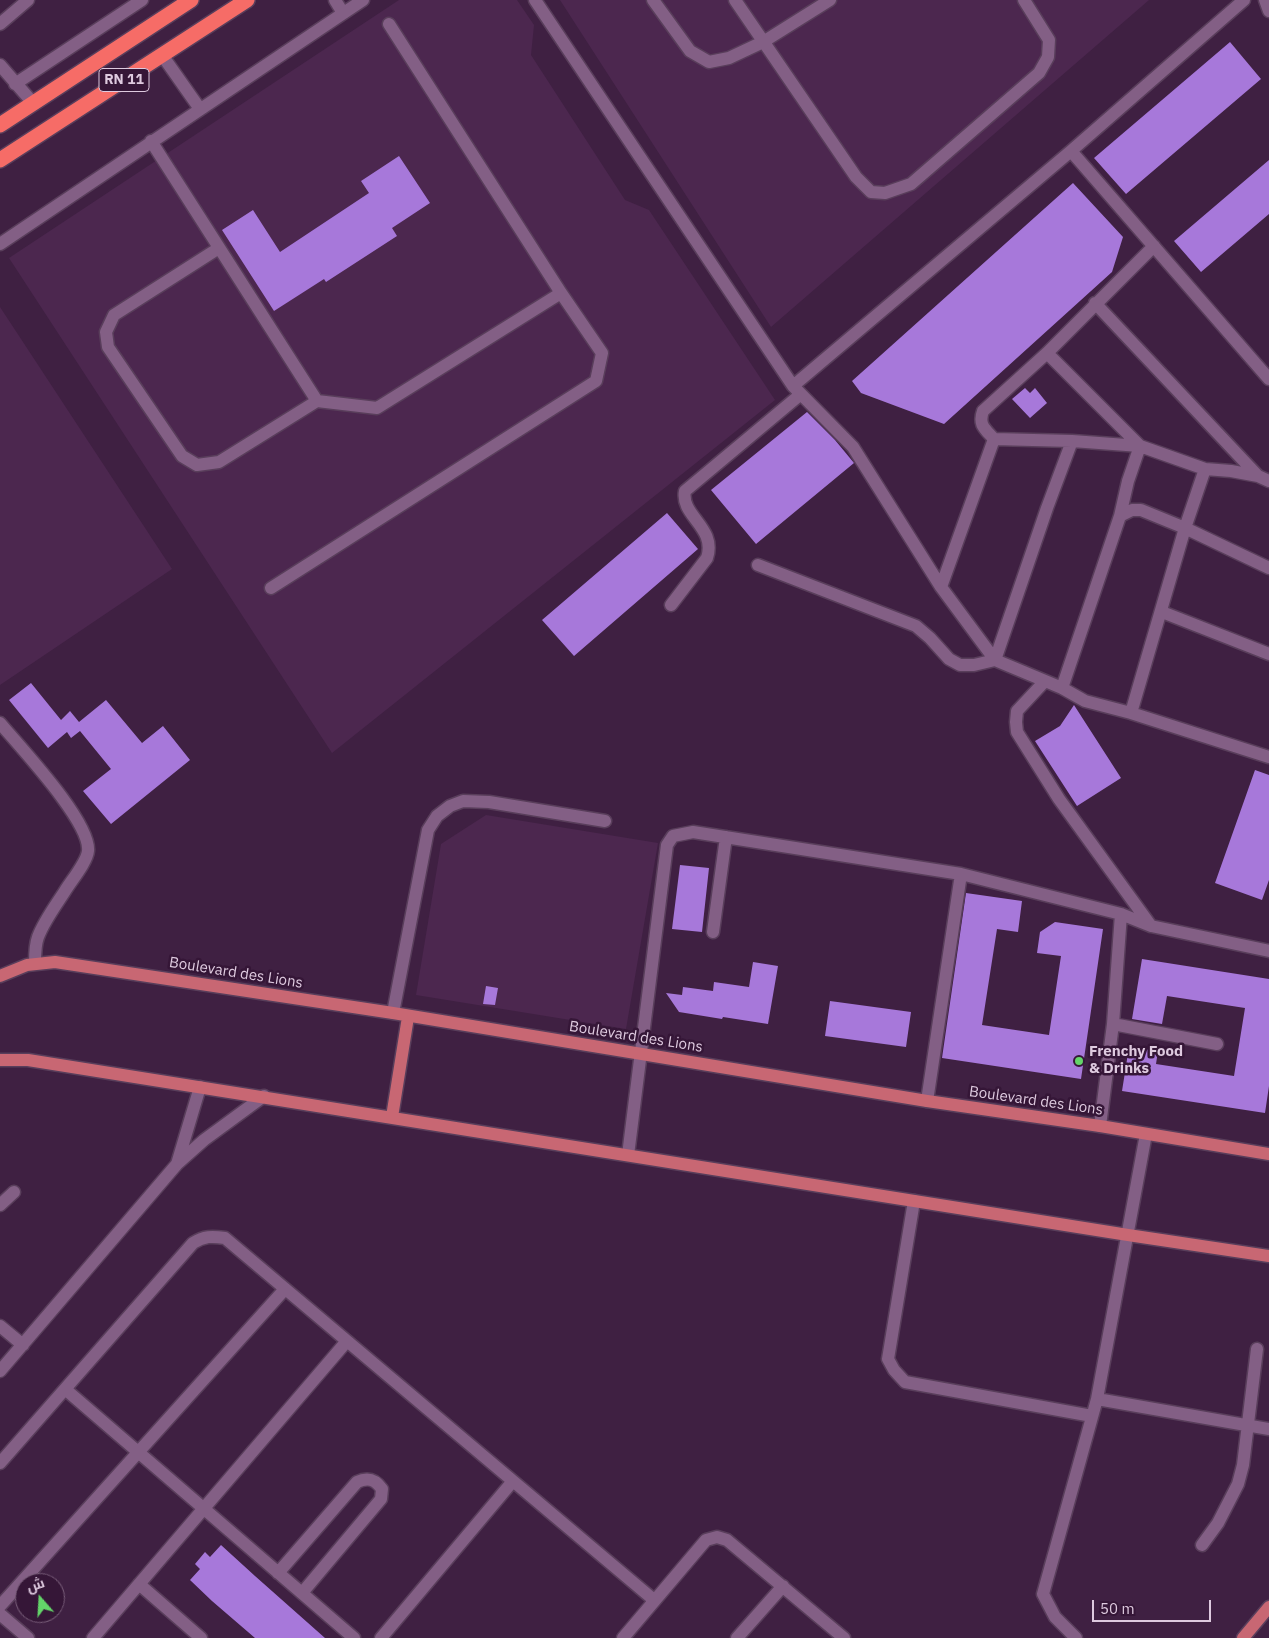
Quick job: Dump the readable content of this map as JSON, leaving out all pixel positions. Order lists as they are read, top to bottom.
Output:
{
  "streets": {
    "highway": ["RN 11"],
    "main road": ["Boulevard des Lions"]
  },
  "places": ["Frenchy Food & Drinks"],
  "scale_bar": "50 m",
  "north": "top"
}
